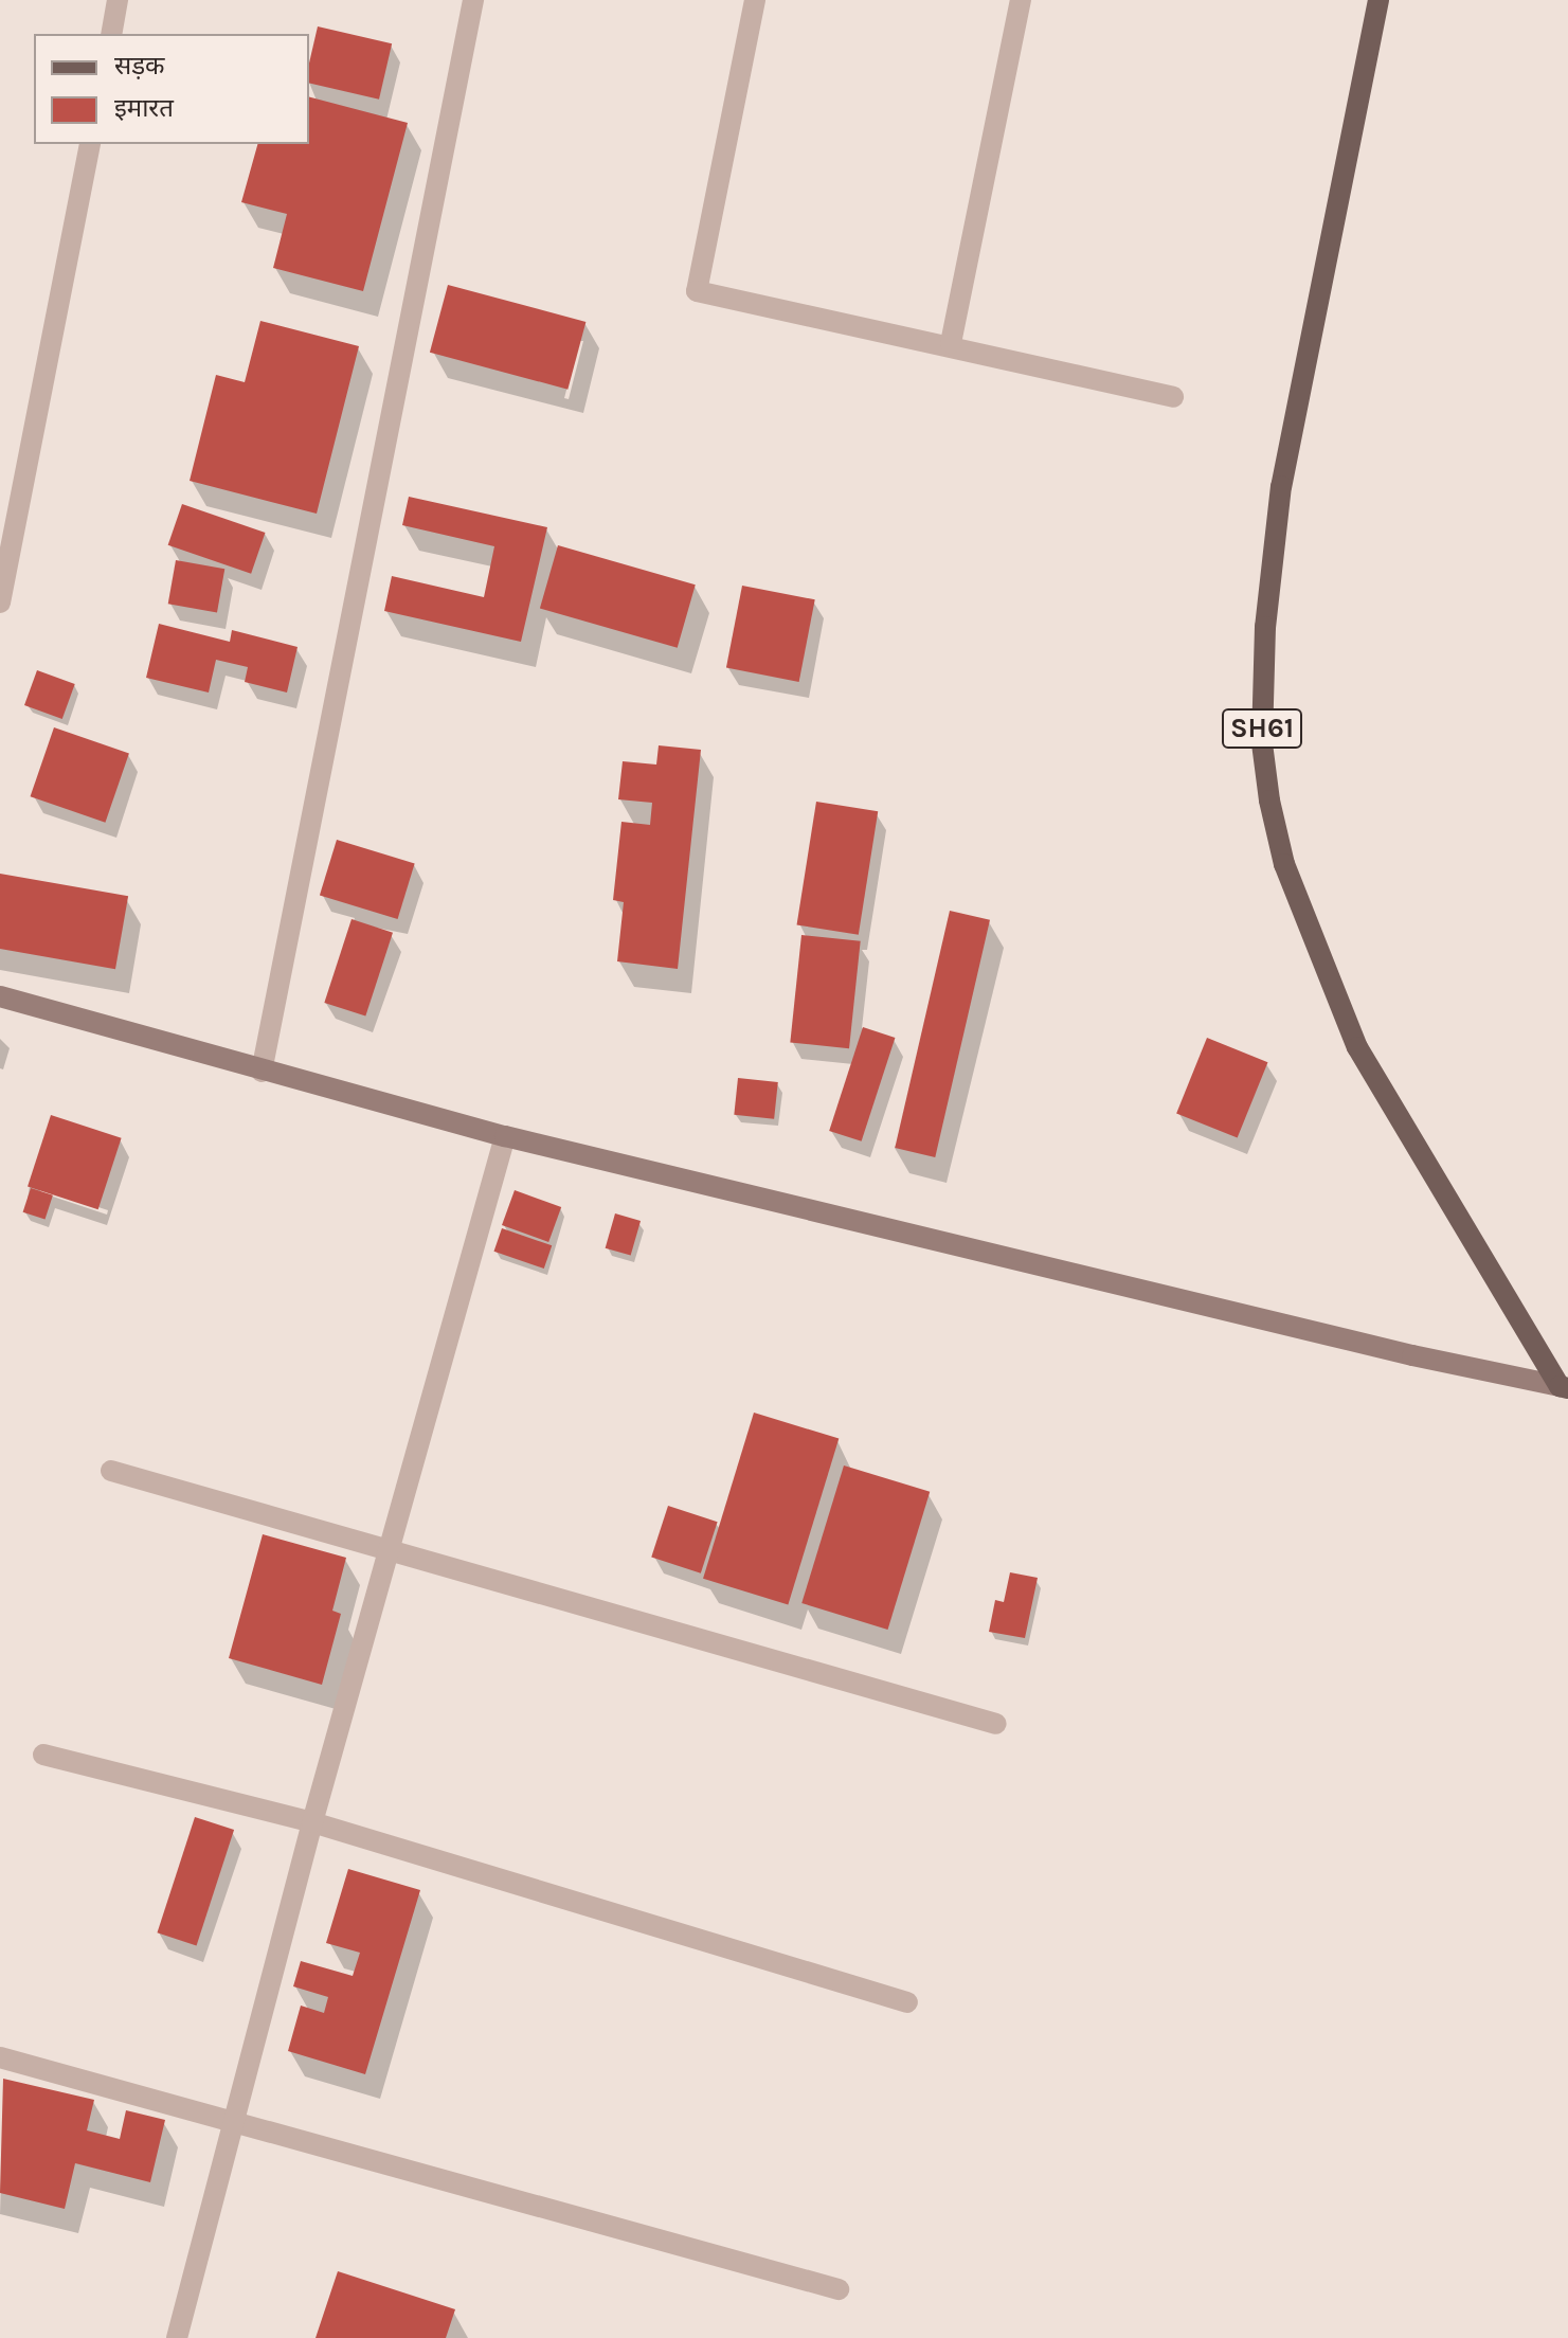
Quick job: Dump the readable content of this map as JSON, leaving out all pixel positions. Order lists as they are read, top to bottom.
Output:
{
  "streets": {
    "main road": ["SH61"]
  },
  "legend": ["सड़क", "इमारत"]
}
